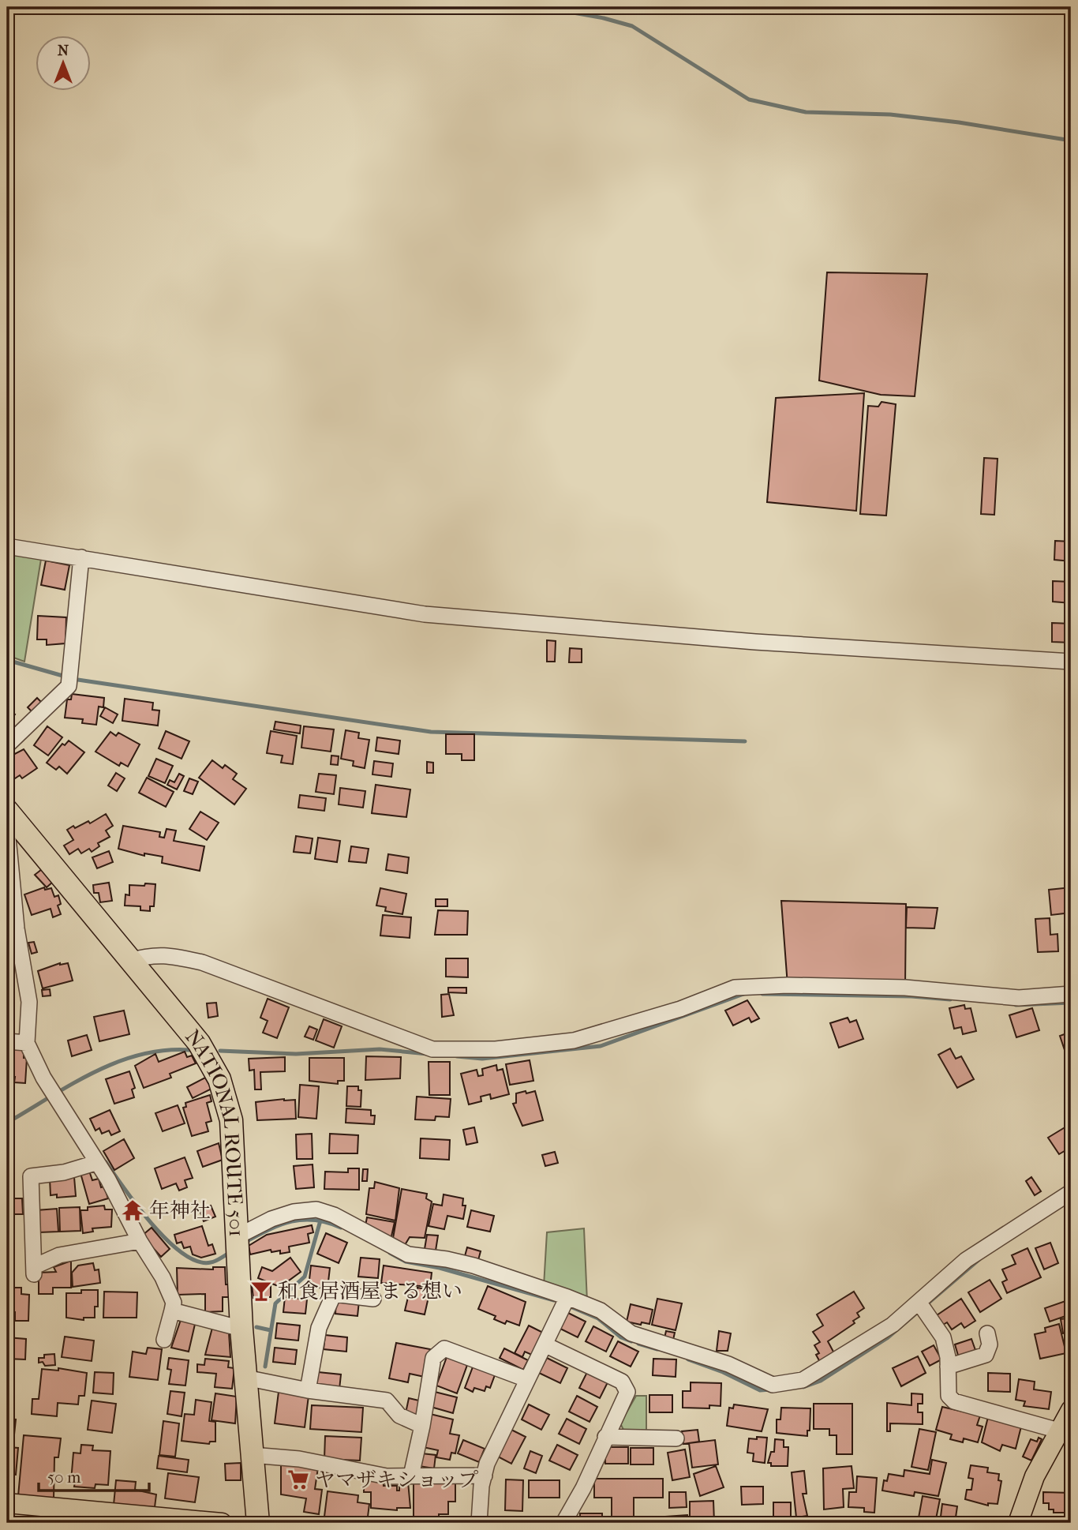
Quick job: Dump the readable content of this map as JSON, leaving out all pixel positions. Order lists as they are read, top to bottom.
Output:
{
  "streets": {
    "highway": ["NATIONAL ROUTE 501"]
  },
  "places": {
    "temple": ["年神社"],
    "bar": ["和食居酒屋まる想い"],
    "supermarket": ["ヤマザキショップ"]
  },
  "scale_bar": "50 m",
  "north": "top"
}
